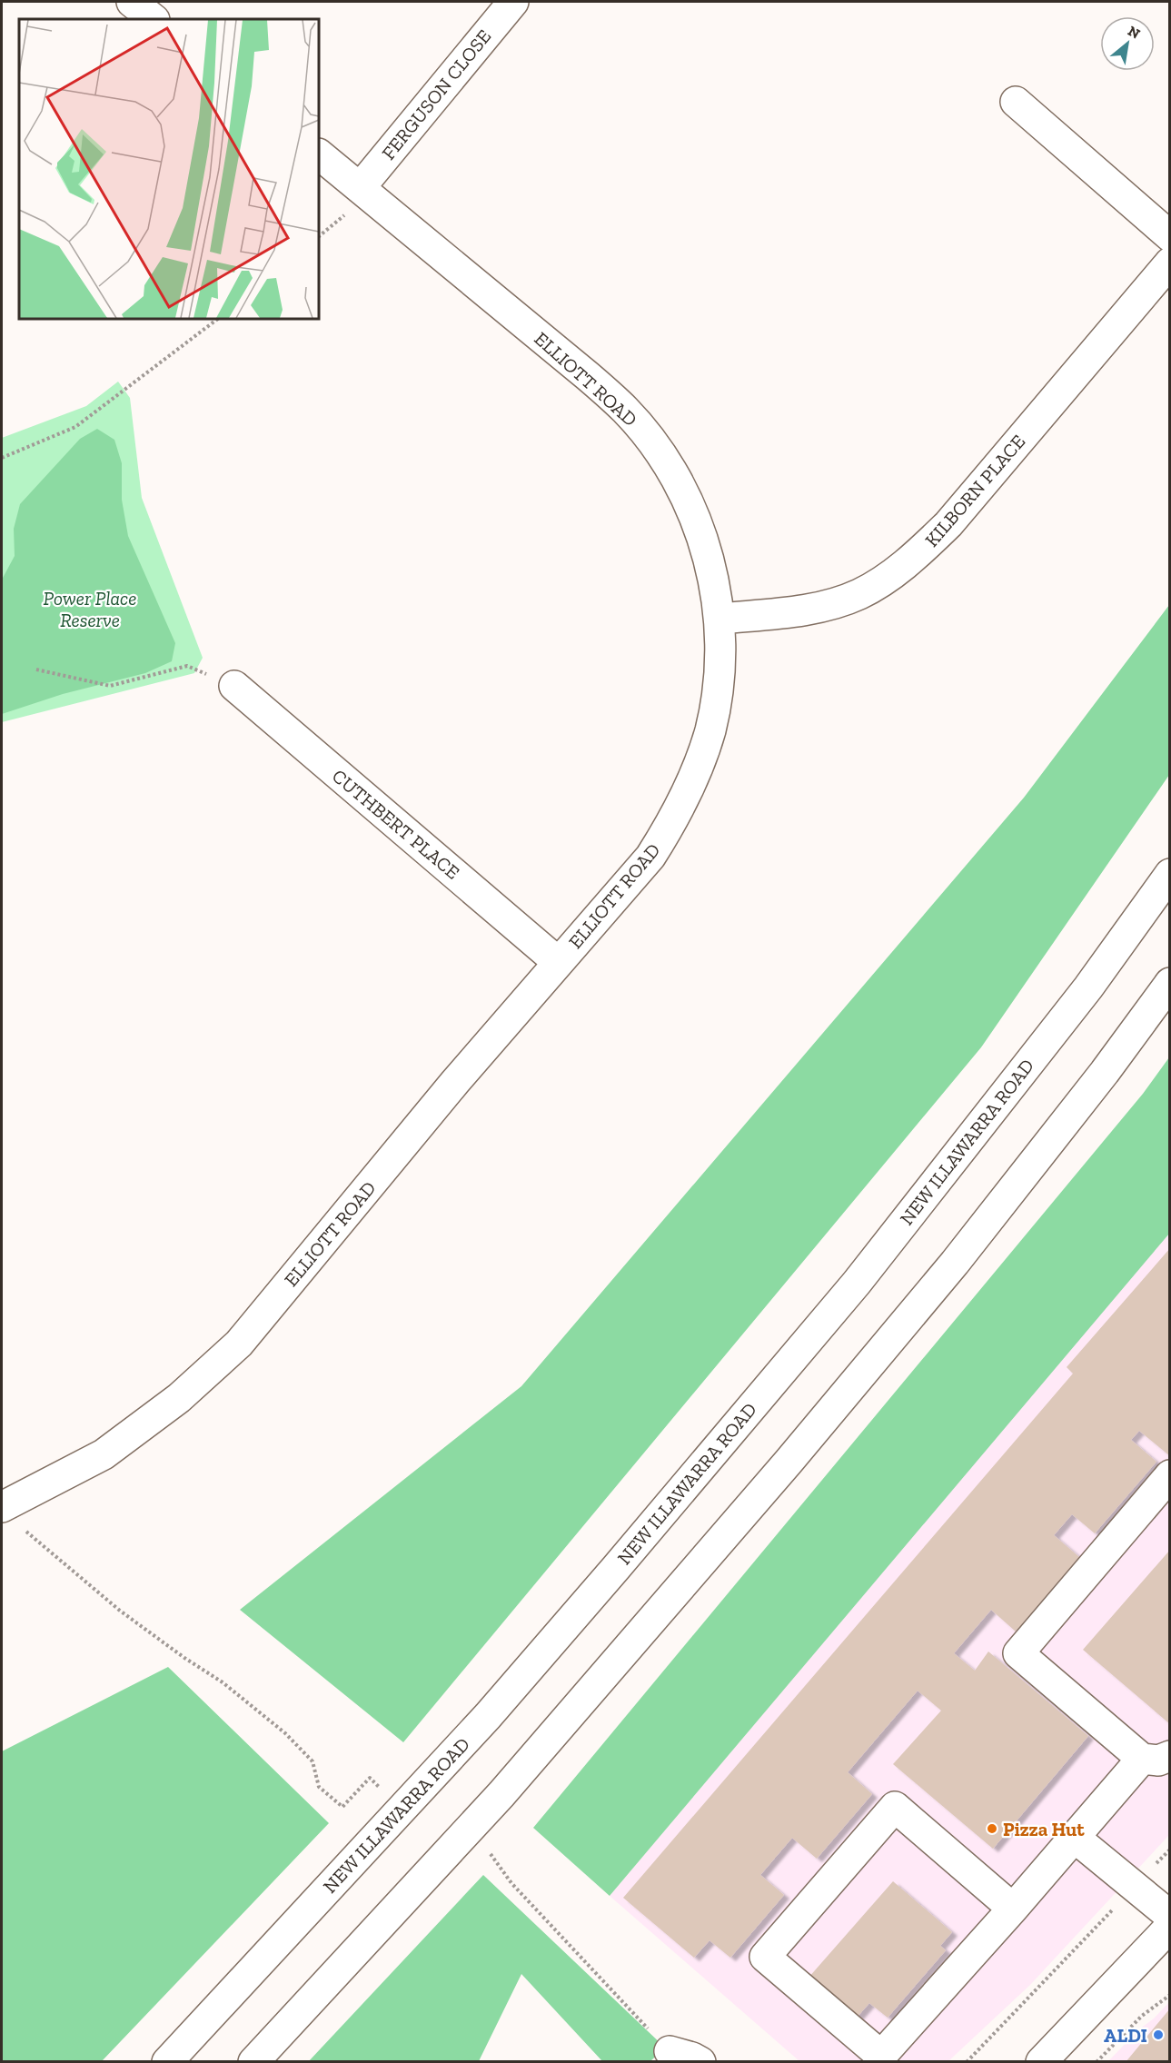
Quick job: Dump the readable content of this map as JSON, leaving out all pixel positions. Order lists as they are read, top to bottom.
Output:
{
  "streets": {
    "main road": [
      "FERGUSON CLOSE",
      "ELLIOTT ROAD",
      "KILBORN PLACE",
      "CUTHBERT PLACE",
      "NEW ILLAWARRA ROAD"
    ]
  },
  "crossings": [
    ["FERGUSON CLOSE", "ELLIOTT ROAD"],
    ["ELLIOTT ROAD", "KILBORN PLACE"],
    ["ELLIOTT ROAD", "CUTHBERT PLACE"]
  ],
  "parks": ["Power Place Reserve"],
  "places": ["Pizza Hut", "ALDI"],
  "north": "top right"
}
